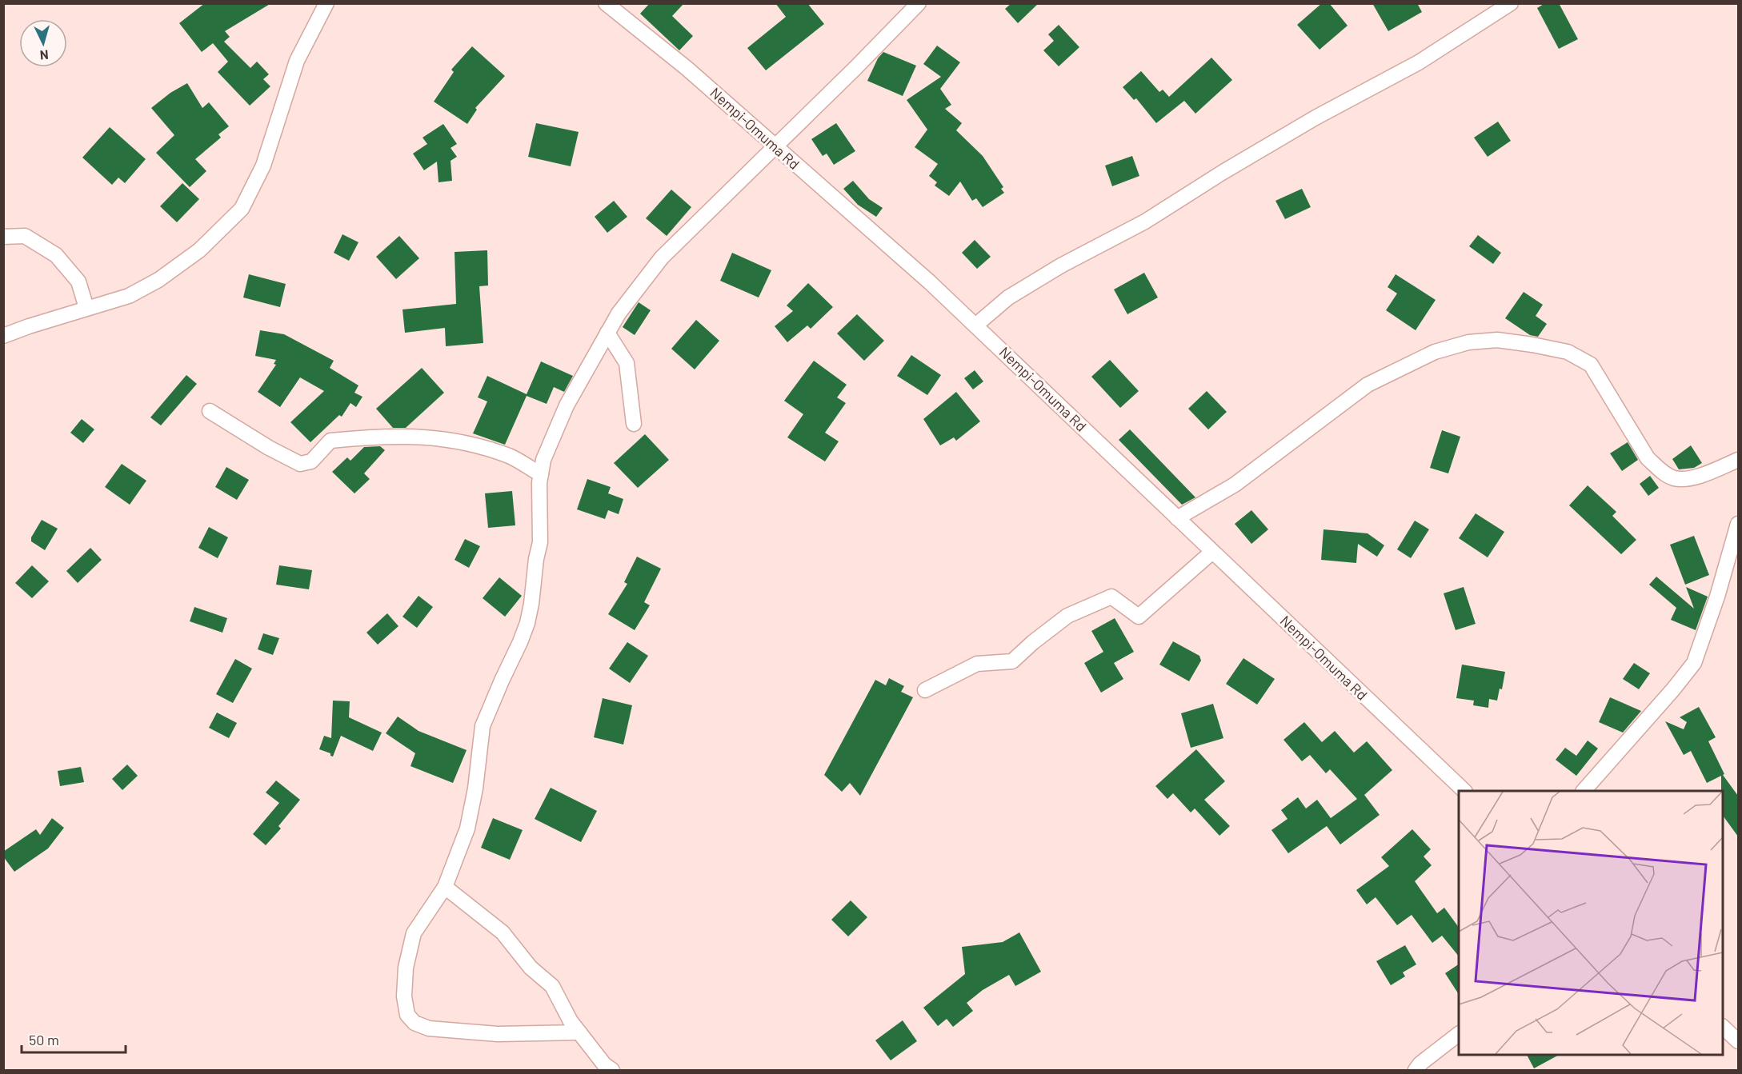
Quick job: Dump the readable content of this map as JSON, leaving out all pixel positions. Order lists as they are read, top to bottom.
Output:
{
  "streets": {
    "street": ["Nempi-Omuma Rd"]
  },
  "scale_bar": "50 m",
  "north": "bottom"
}
